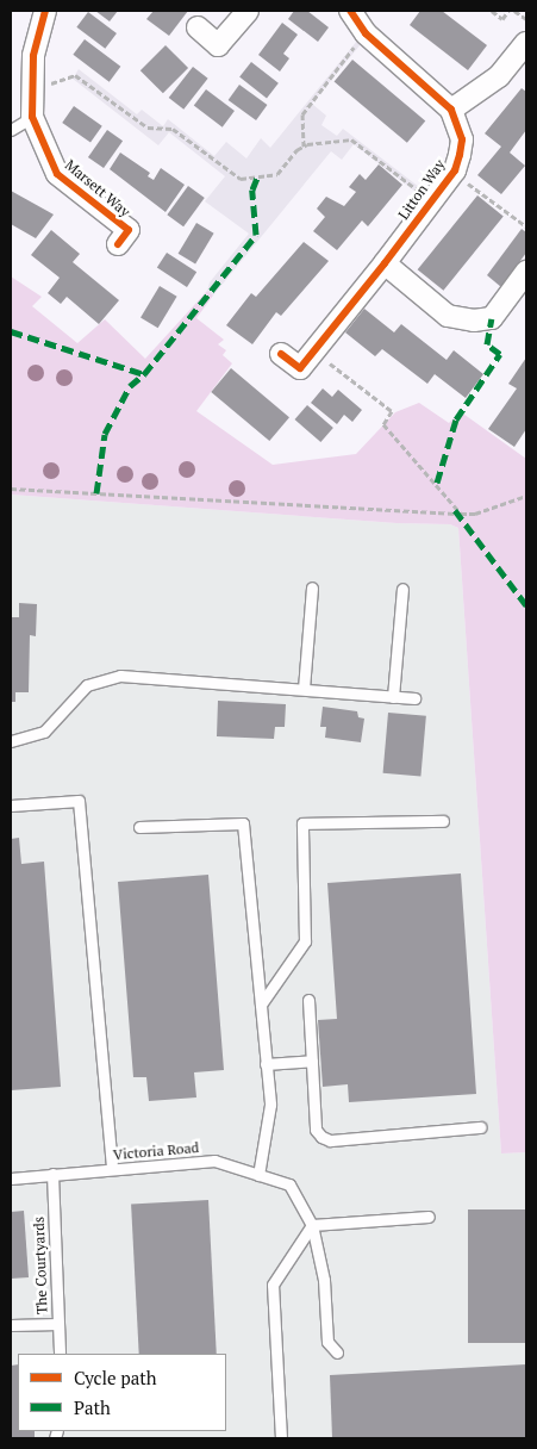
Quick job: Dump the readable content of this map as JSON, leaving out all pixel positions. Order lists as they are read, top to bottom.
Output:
{
  "streets": {
    "street": ["Marsett Way", "Litton Way"],
    "lane": ["Victoria Road", "The Courtyards"]
  },
  "crossings": [
    ["Victoria Road", "The Courtyards"]
  ],
  "legend": ["Cycle path", "Path"]
}
